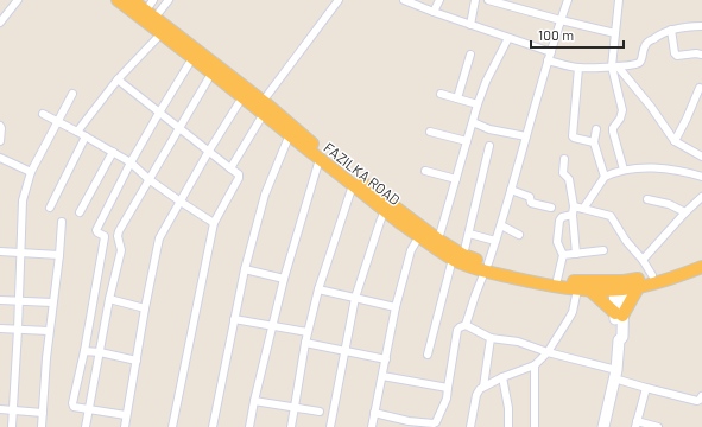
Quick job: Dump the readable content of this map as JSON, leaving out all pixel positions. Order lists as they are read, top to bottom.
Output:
{
  "streets": {
    "highway": ["FAZILKA ROAD"]
  },
  "scale_bar": "100 m"
}
